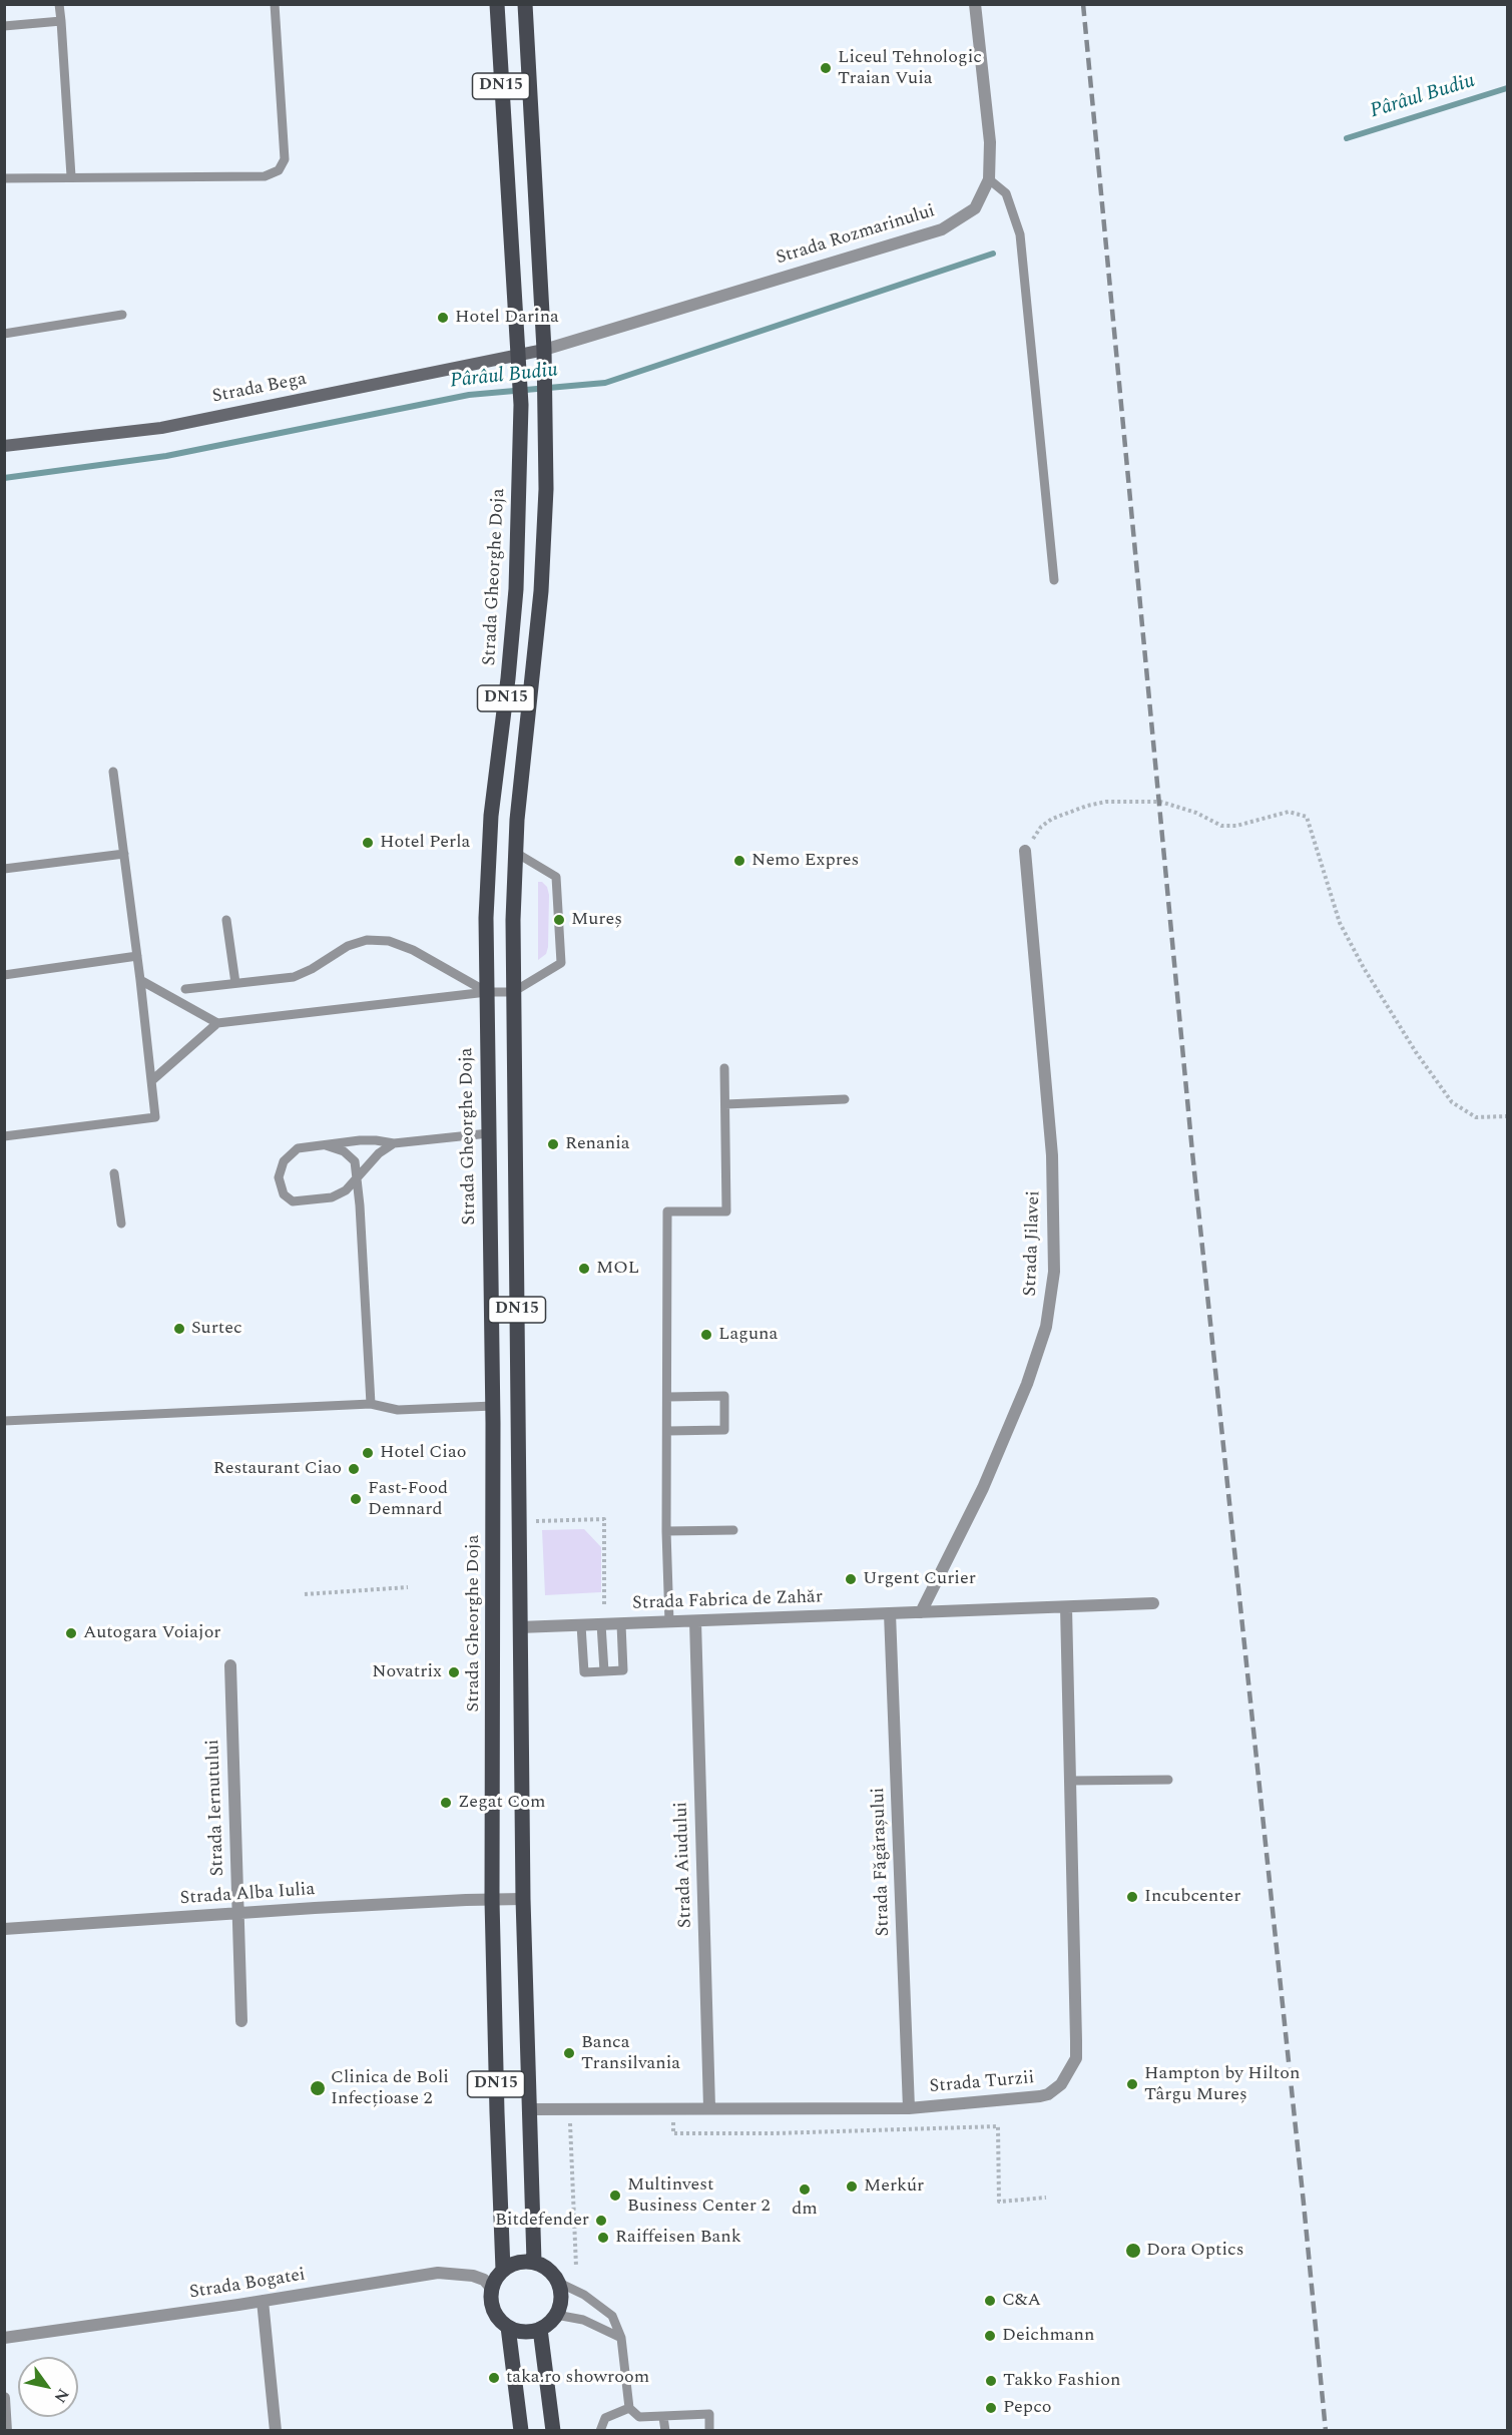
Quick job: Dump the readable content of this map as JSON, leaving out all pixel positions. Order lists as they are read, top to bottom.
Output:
{
  "streets": {
    "main road": ["DN15", "Strada Bega", "Strada Gheorghe Doja"],
    "street": [
      "Strada Rozmarinului",
      "Strada Jilavei",
      "Strada Fabrica de Zahăr",
      "Strada Iernutului",
      "Strada Făgărașului",
      "Strada Aiudului",
      "Strada Alba Iulia",
      "Strada Turzii",
      "Strada Bogatei"
    ]
  },
  "crossings": [
    ["DN15", "Strada Rozmarinului"],
    ["DN15", "Strada Bega"],
    ["DN15", "Strada Gheorghe Doja"],
    ["DN15", "Strada Fabrica de Zahăr"],
    ["DN15", "Strada Alba Iulia"],
    ["DN15", "Strada Turzii"],
    ["DN15", "Strada Bogatei"],
    ["Strada Rozmarinului", "Strada Bega"],
    ["Strada Bega", "Strada Gheorghe Doja"],
    ["Strada Gheorghe Doja", "Strada Alba Iulia"],
    ["Strada Gheorghe Doja", "Strada Bogatei"],
    ["Strada Jilavei", "Strada Fabrica de Zahăr"],
    ["Strada Fabrica de Zahăr", "Strada Făgărașului"],
    ["Strada Fabrica de Zahăr", "Strada Aiudului"],
    ["Strada Fabrica de Zahăr", "Strada Turzii"],
    ["Strada Iernutului", "Strada Alba Iulia"],
    ["Strada Făgărașului", "Strada Turzii"],
    ["Strada Aiudului", "Strada Turzii"]
  ],
  "water": ["Pârâul Budiu"],
  "places": [
    "Liceul Tehnologic Traian Vuia",
    "Hotel Darina",
    "Hotel Perla",
    "Nemo Expres",
    "Mureș",
    "Renania",
    "MOL",
    "Surtec",
    "Laguna",
    "Hotel Ciao",
    "Restaurant Ciao",
    "Fast-Food Demnard",
    "Urgent Curier",
    "Autogara Voiajor",
    "Novatrix",
    "Zegat Com",
    "Incubcenter",
    "Banca Transilvania",
    "Hampton by Hilton Târgu Mureș",
    "Clinica de Boli Infecțioase 2",
    "Merkúr",
    "dm",
    "Multinvest Business Center 2",
    "Bitdefender",
    "Raiffeisen Bank",
    "Dora Optics",
    "C&A",
    "Deichmann",
    "taka.ro showroom",
    "Takko Fashion",
    "Pepco"
  ],
  "north": "bottom right"
}
